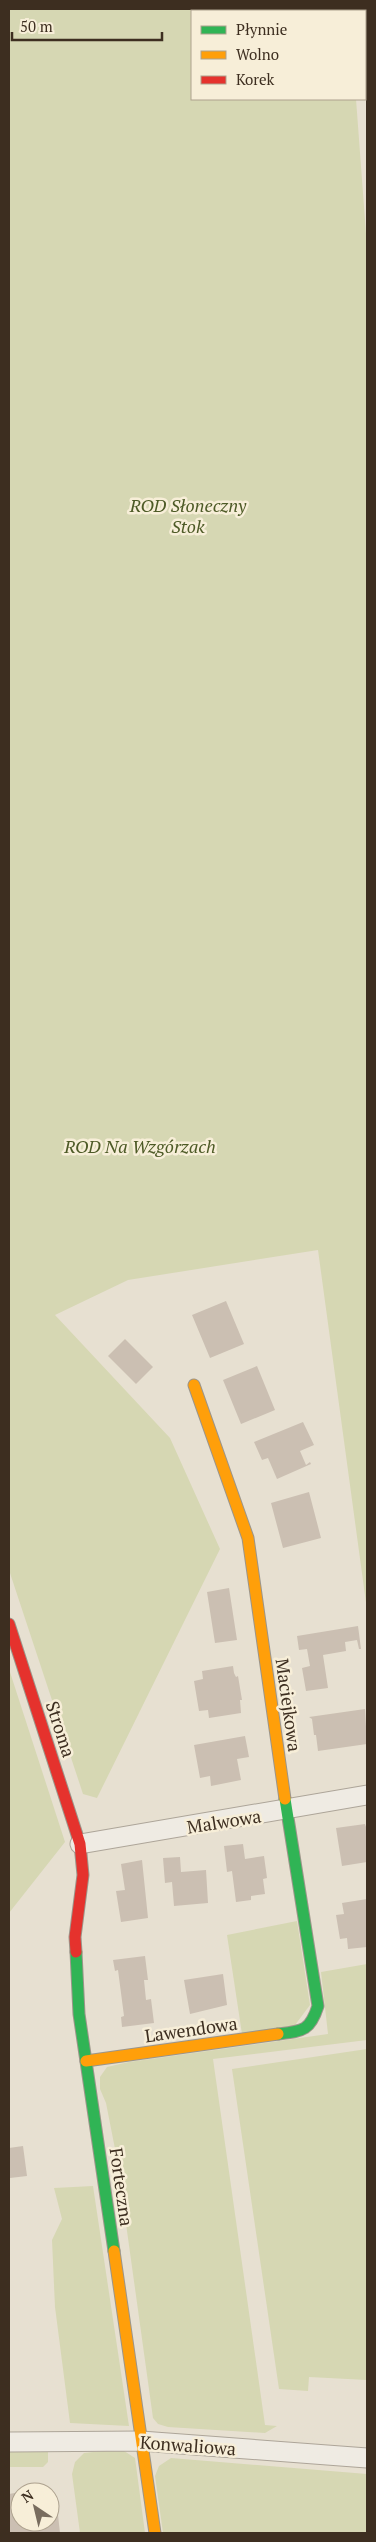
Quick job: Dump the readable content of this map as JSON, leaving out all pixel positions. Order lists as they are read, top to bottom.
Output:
{
  "streets": {
    "street": [
      "Maciejkowa",
      "Stroma",
      "Malwowa",
      "Lawendowa",
      "Forteczna",
      "Konwaliowa"
    ]
  },
  "crossings": [
    ["Maciejkowa", "Malwowa"],
    ["Maciejkowa", "Lawendowa"],
    ["Stroma", "Malwowa"],
    ["Stroma", "Forteczna"],
    ["Malwowa", "Forteczna"],
    ["Lawendowa", "Forteczna"],
    ["Forteczna", "Konwaliowa"]
  ],
  "parks": ["ROD Słoneczny Stok", "ROD Na Wzgórzach"],
  "legend": ["Płynnie", "Wolno", "Korek"],
  "scale_bar": "50 m",
  "north": "top left"
}
